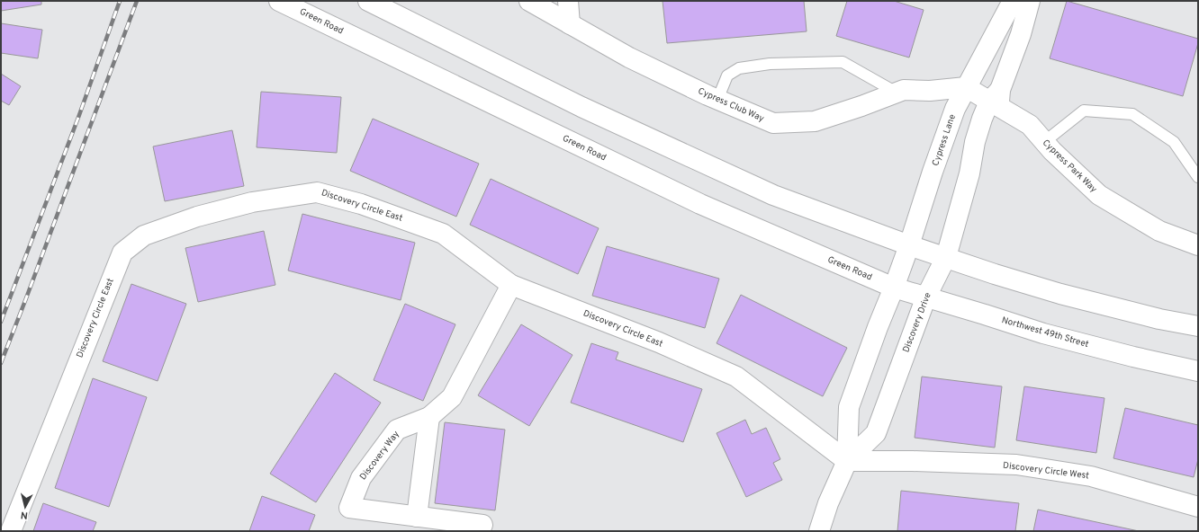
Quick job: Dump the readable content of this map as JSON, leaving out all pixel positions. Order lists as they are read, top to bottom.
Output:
{
  "streets": {
    "street": [
      "Green Road",
      "Cypress Club Way",
      "Cypress Lane",
      "Cypress Park Way",
      "Discovery Circle East",
      "Discovery Drive",
      "Northwest 49th Street",
      "Discovery Way",
      "Discovery Circle West"
    ]
  },
  "crossings": [
    ["Green Road", "Cypress Lane"],
    ["Green Road", "Discovery Drive"],
    ["Green Road", "Northwest 49th Street"],
    ["Cypress Club Way", "Cypress Lane"],
    ["Cypress Club Way", "Cypress Park Way"],
    ["Cypress Lane", "Cypress Park Way"],
    ["Cypress Lane", "Discovery Drive"],
    ["Cypress Lane", "Northwest 49th Street"],
    ["Cypress Park Way", "Discovery Drive"],
    ["Discovery Circle East", "Discovery Drive"],
    ["Discovery Circle East", "Discovery Way"],
    ["Discovery Circle East", "Discovery Circle West"],
    ["Discovery Drive", "Northwest 49th Street"],
    ["Discovery Drive", "Discovery Circle West"]
  ],
  "north": "bottom"
}
